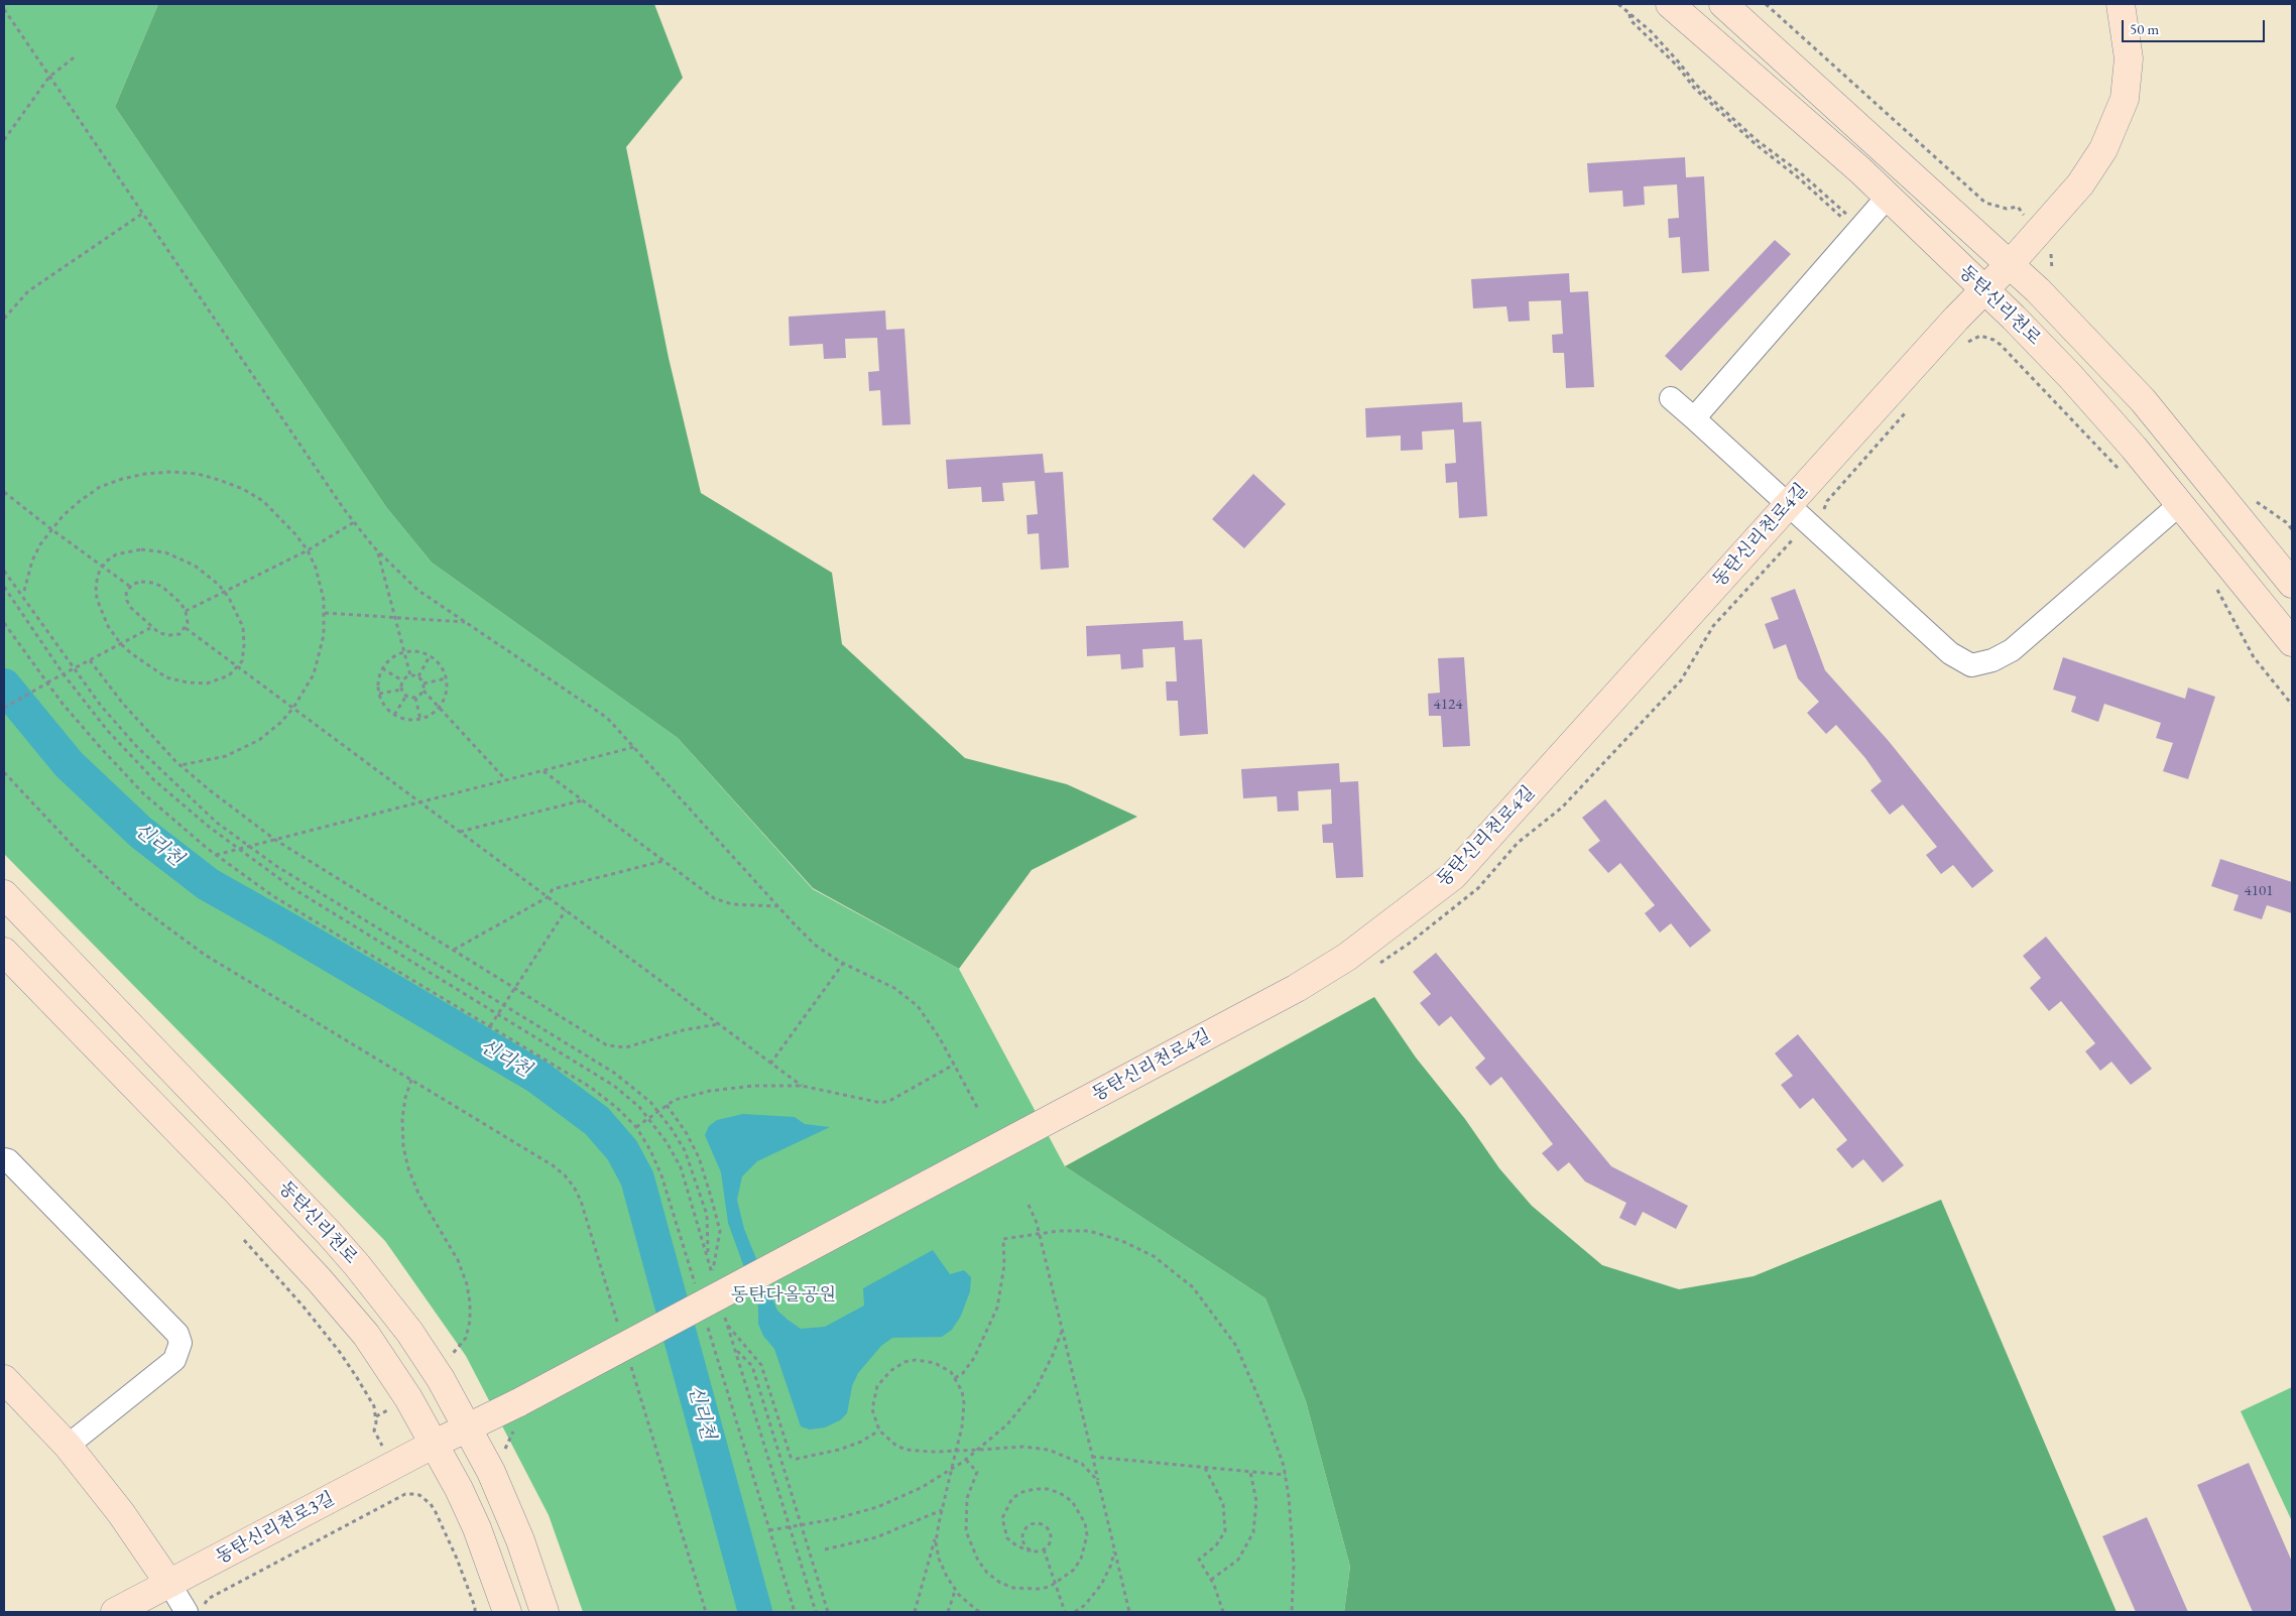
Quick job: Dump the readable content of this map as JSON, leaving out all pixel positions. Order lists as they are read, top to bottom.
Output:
{
  "streets": {
    "main road": ["동탄신리천로", "동탄신리천로4길", "동탄신리천로3길"]
  },
  "crossings": [
    ["동탄신리천로", "동탄신리천로4길"],
    ["동탄신리천로", "동탄신리천로3길"],
    ["동탄신리천로4길", "동탄신리천로3길"]
  ],
  "water": ["신리천"],
  "parks": ["동탄다올공원"],
  "house_numbers": ["4124", "4101"],
  "scale_bar": "50 m"
}
